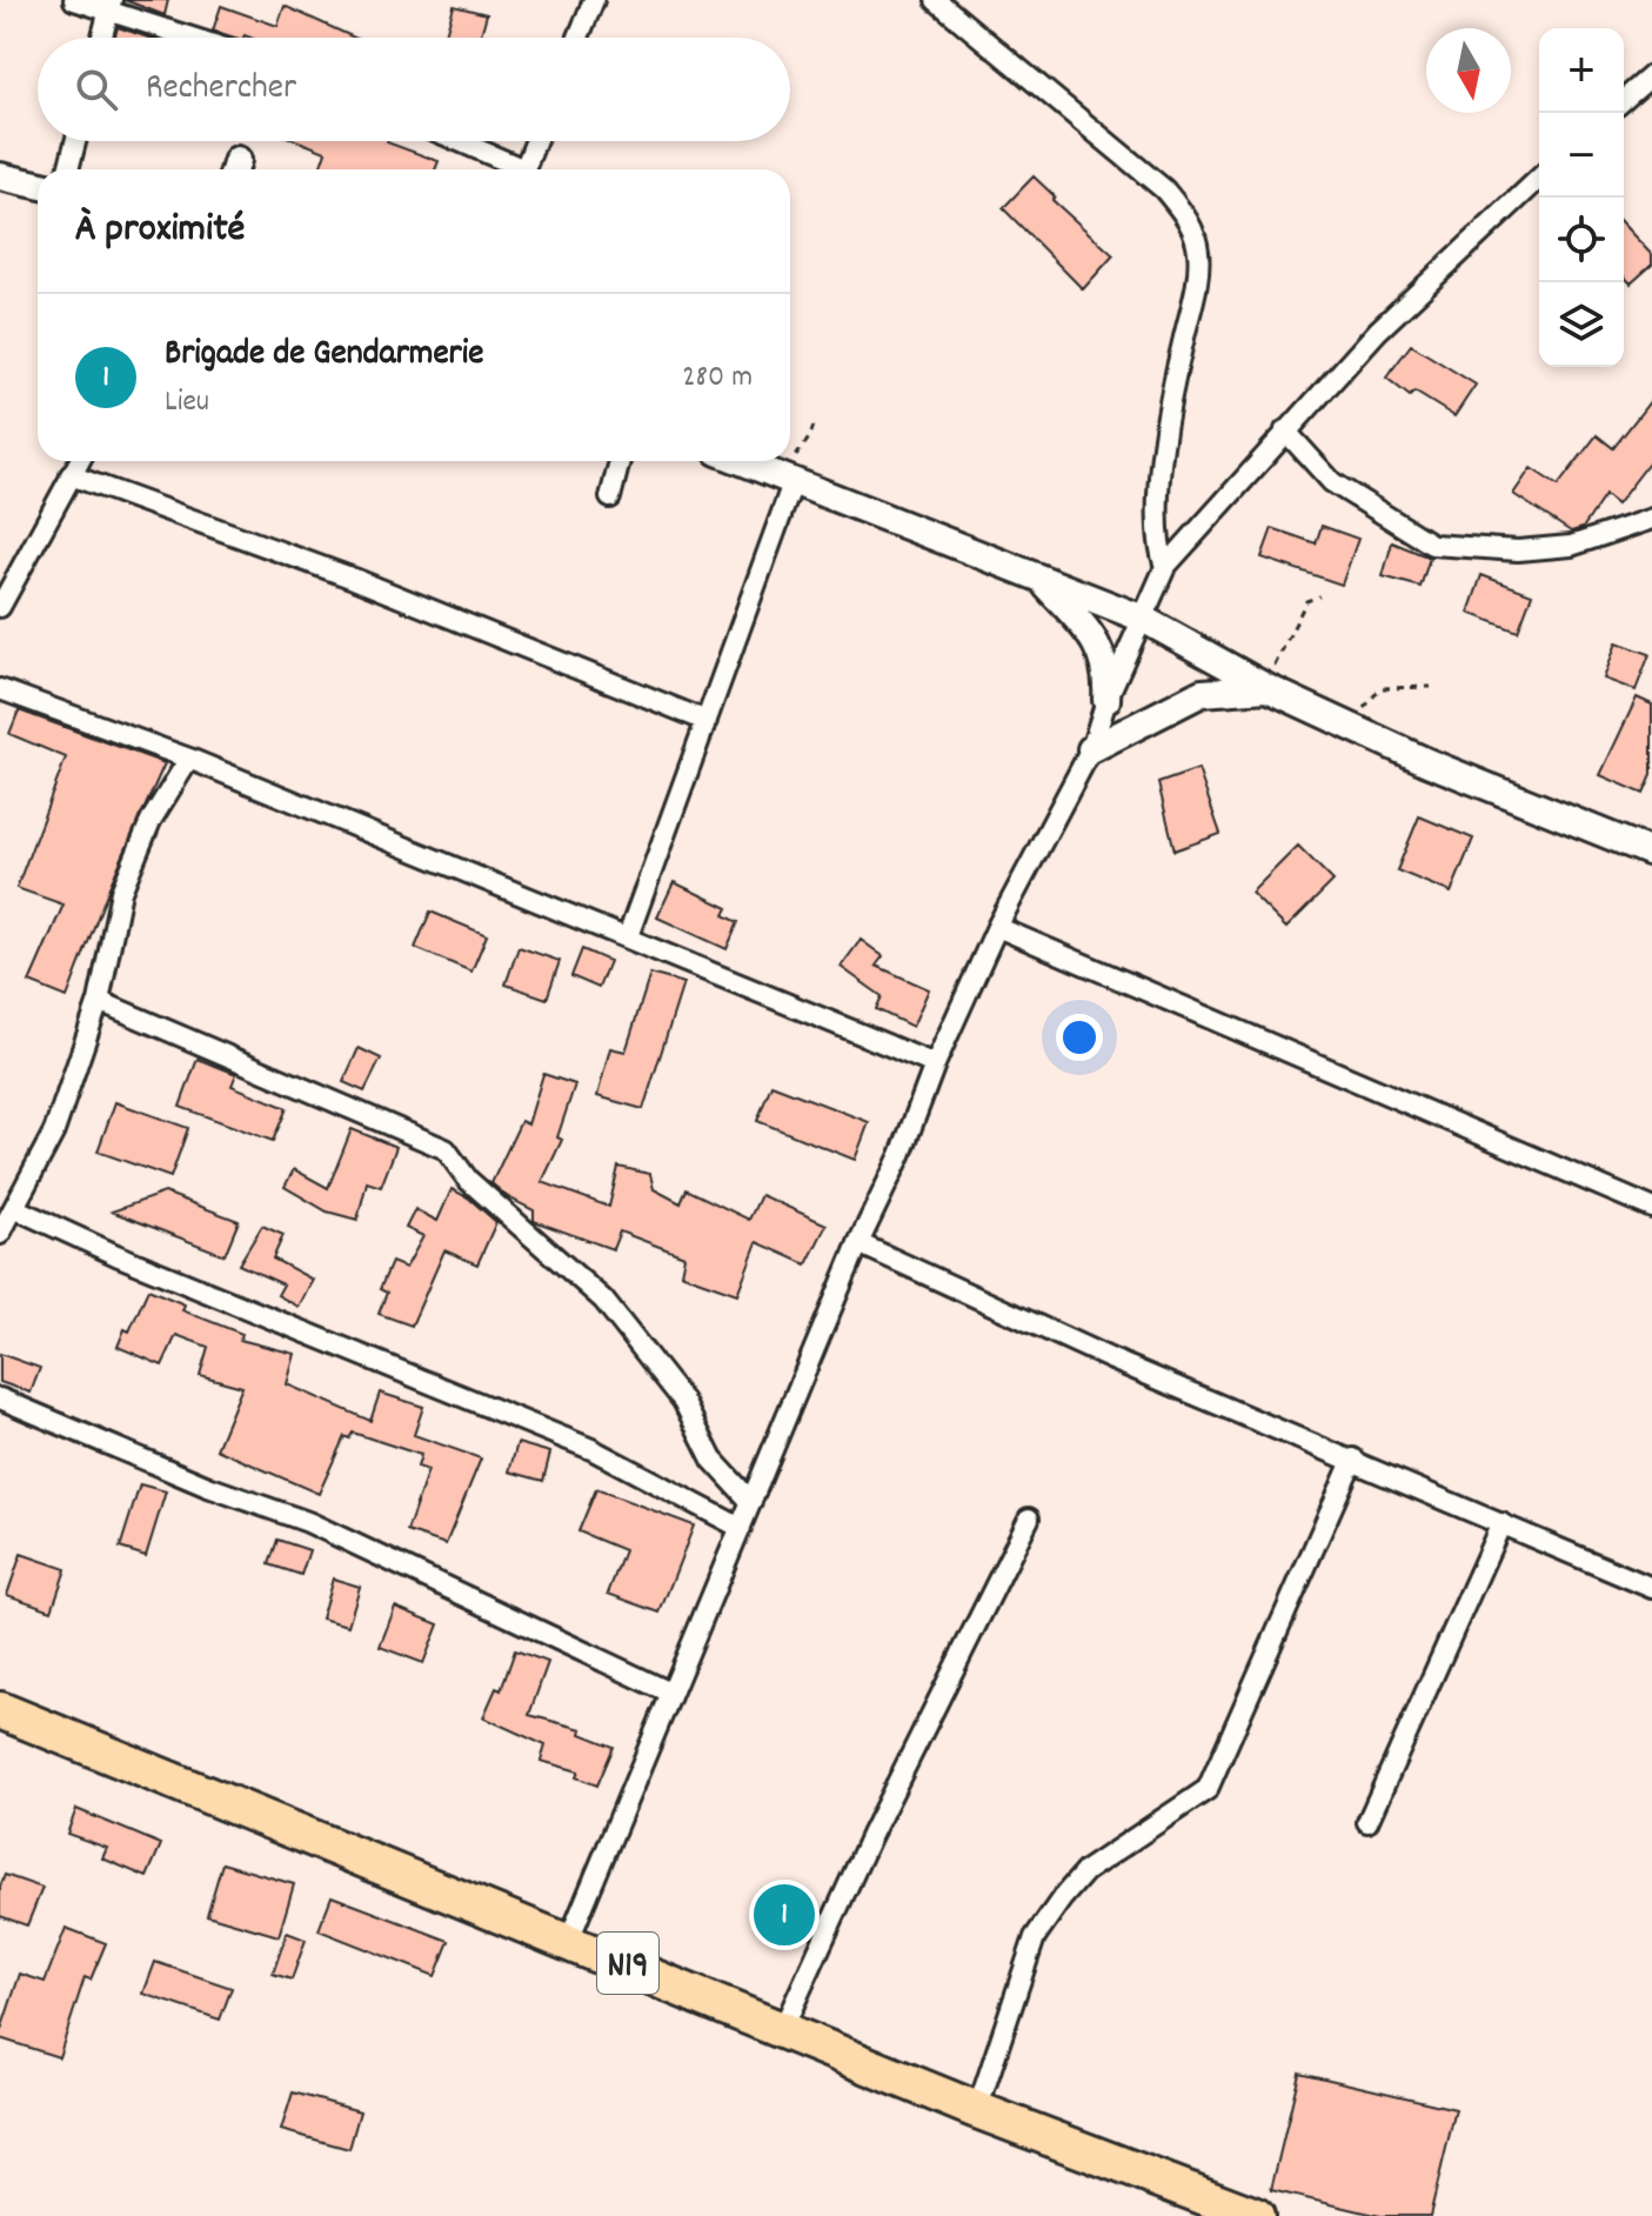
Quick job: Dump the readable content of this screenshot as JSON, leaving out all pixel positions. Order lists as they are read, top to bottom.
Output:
{
  "streets": {
    "highway": ["N19"]
  },
  "north": "bottom",
  "page": {
    "map_buttons": ["+", "−"],
    "search": "Rechercher",
    "heading": "À proximité",
    "list": [
      {
        "mark": "1",
        "name": "Brigade de Gendarmerie",
        "note": "Lieu",
        "value": "280 m"
      }
    ],
    "pins": "1"
  }
}
